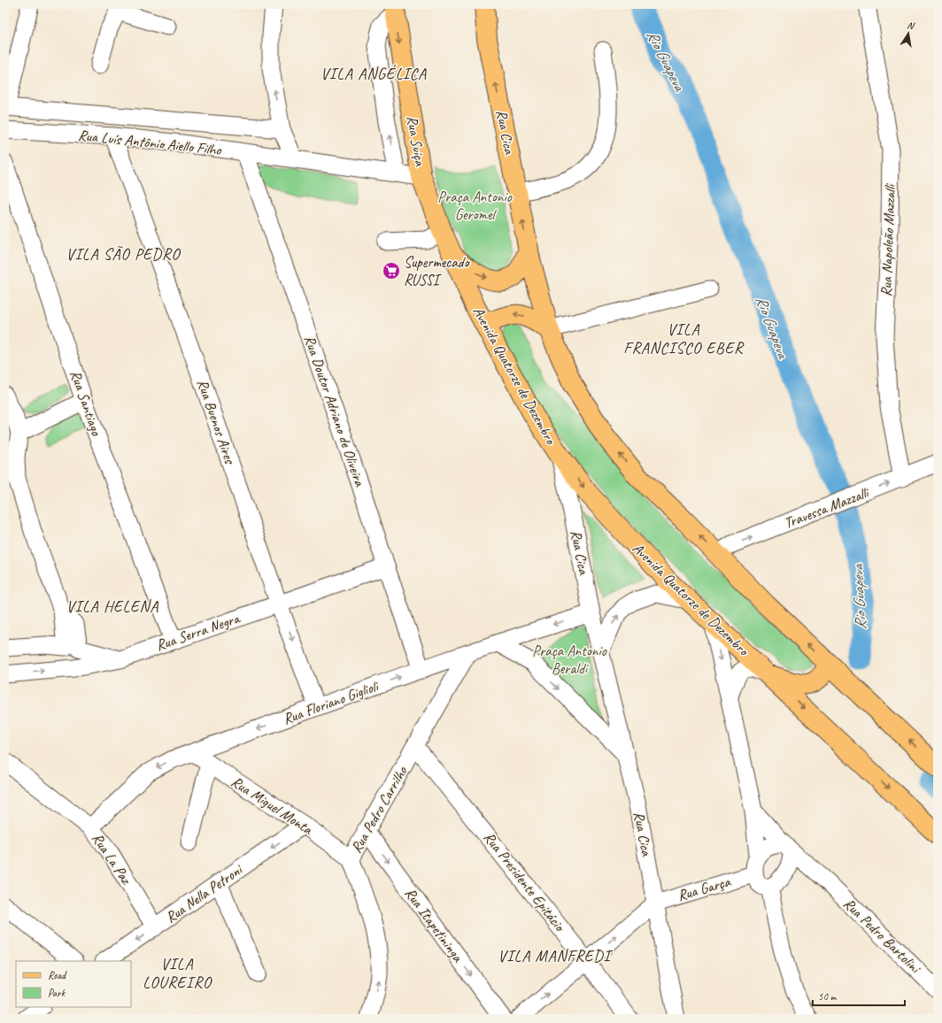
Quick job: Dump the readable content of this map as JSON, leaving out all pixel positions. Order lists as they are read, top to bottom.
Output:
{
  "streets": {
    "main road": ["Rua Cica", "Rua Suiça", "Avenida Quatorze de Dezembro"],
    "street": [
      "Rua Luís Antônio Aiello Filho",
      "Rua Napoleão Mazzalli",
      "Rua Santiago",
      "Rua Doutor Adriano de Oliveira",
      "Rua Buenos Aires",
      "Travessa Mazzalli",
      "Rua Serra Negra",
      "Rua Floriano Giglioli",
      "Rua Miguel Monta",
      "Rua Pedro Carrilho",
      "Rua La Paz",
      "Rua Presidente Epitácio",
      "Rua Garça",
      "Rua Nella Petroni",
      "Rua Itapetininga",
      "Rua Pedro Bartolini"
    ]
  },
  "crossings": [
    ["Rua Cica", "Avenida Quatorze de Dezembro"],
    ["Rua Cica", "Rua Floriano Giglioli"],
    ["Rua Cica", "Rua Garça"],
    ["Rua Suiça", "Rua Luís Antônio Aiello Filho"],
    ["Rua Suiça", "Avenida Quatorze de Dezembro"],
    ["Rua Luís Antônio Aiello Filho", "Rua Doutor Adriano de Oliveira"],
    ["Rua Luís Antônio Aiello Filho", "Rua Buenos Aires"],
    ["Rua Napoleão Mazzalli", "Travessa Mazzalli"],
    ["Rua Santiago", "Rua Serra Negra"],
    ["Rua Doutor Adriano de Oliveira", "Rua Serra Negra"],
    ["Rua Doutor Adriano de Oliveira", "Rua Floriano Giglioli"],
    ["Rua Buenos Aires", "Rua Serra Negra"],
    ["Rua Buenos Aires", "Rua Floriano Giglioli"],
    ["Rua Floriano Giglioli", "Rua Miguel Monta"],
    ["Rua Floriano Giglioli", "Rua Pedro Carrilho"],
    ["Rua Floriano Giglioli", "Rua La Paz"],
    ["Rua Miguel Monta", "Rua Pedro Carrilho"],
    ["Rua Miguel Monta", "Rua Nella Petroni"],
    ["Rua Pedro Carrilho", "Rua Presidente Epitácio"],
    ["Rua Pedro Carrilho", "Rua Itapetininga"],
    ["Rua La Paz", "Rua Nella Petroni"],
    ["Rua Garça", "Rua Pedro Bartolini"]
  ],
  "one_way": [
    "Rua Suiça",
    "Travessa Mazzalli",
    "Rua Nella Petroni",
    "Rua Itapetininga"
  ],
  "districts": [
    "VILA ANGÉLICA",
    "VILA SÃO PEDRO",
    "VILA FRANCISCO EBER",
    "VILA HELENA",
    "VILA MANFREDI",
    "VILA LOUREIRO"
  ],
  "water": ["Rio Guapeva"],
  "parks": ["Praça Antonio Geromel", "Praça Antonio Beraldi"],
  "places": {
    "supermarket": ["Supermecado RUSSI"]
  },
  "legend": ["Road", "Park"],
  "scale_bar": "50 m",
  "north": "top"
}
